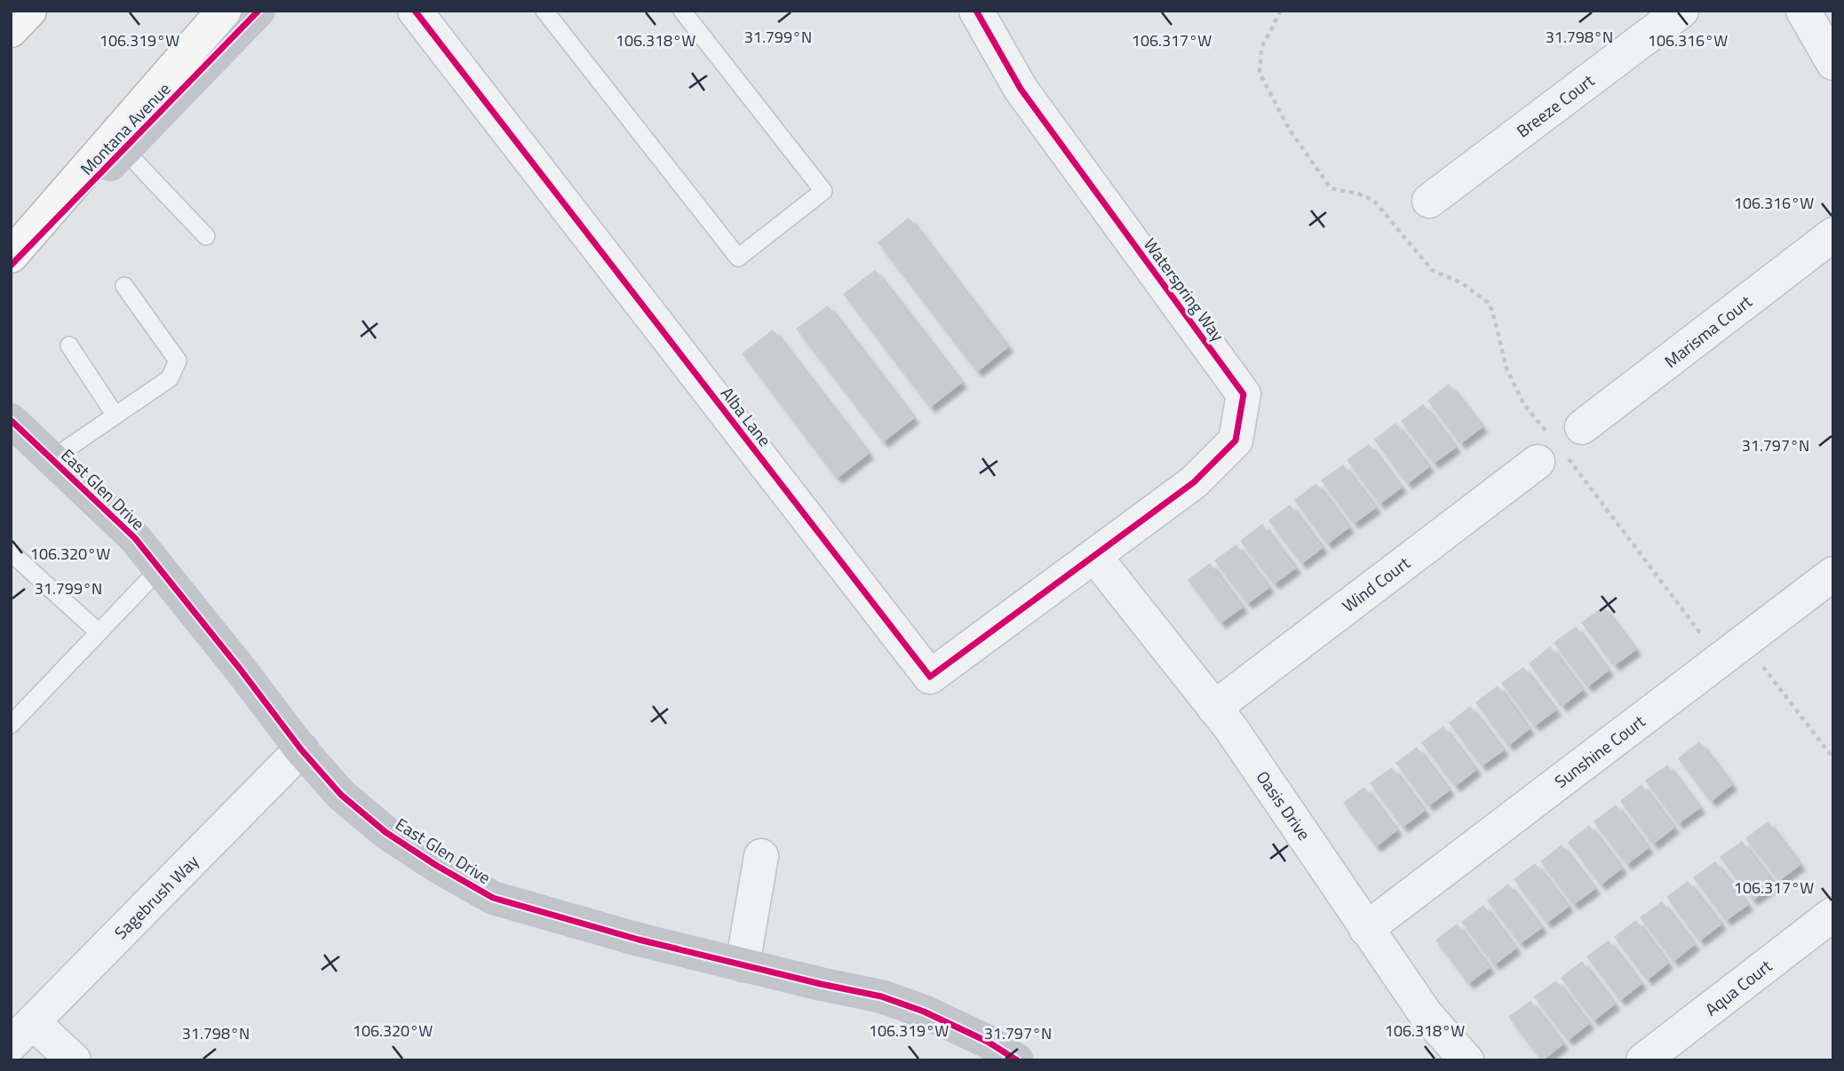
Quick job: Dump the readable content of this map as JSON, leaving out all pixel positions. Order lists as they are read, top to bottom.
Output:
{
  "streets": {
    "street": [
      "Breeze Court",
      "Montana Avenue",
      "Waterspring Way",
      "Marisma Court",
      "Alba Lane",
      "East Glen Drive",
      "Wind Court",
      "Sunshine Court",
      "Oasis Drive",
      "Sagebrush Way",
      "Aqua Court"
    ]
  },
  "crossings": [
    ["Waterspring Way", "Alba Lane"],
    ["Waterspring Way", "Oasis Drive"],
    ["Marisma Court", "Wind Court"],
    ["Alba Lane", "Oasis Drive"],
    ["East Glen Drive", "Sagebrush Way"],
    ["Wind Court", "Oasis Drive"],
    ["Sunshine Court", "Oasis Drive"]
  ],
  "coordinates": [
    "31.799°N",
    "31.798°N",
    "106.319°W",
    "106.318°W",
    "106.317°W",
    "106.316°W",
    "31.797°N",
    "106.320°W"
  ]
}
